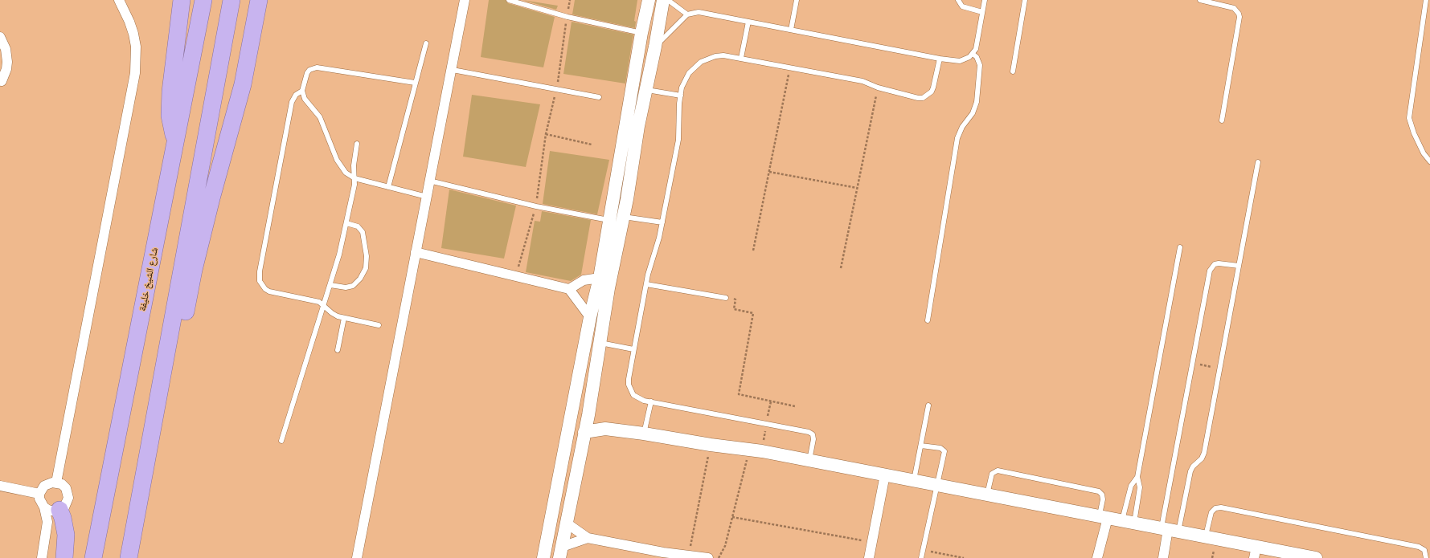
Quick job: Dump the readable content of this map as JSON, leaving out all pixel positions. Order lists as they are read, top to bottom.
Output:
{
  "streets": {
    "highway": ["شارع الشيخ خليفة"]
  }
}
